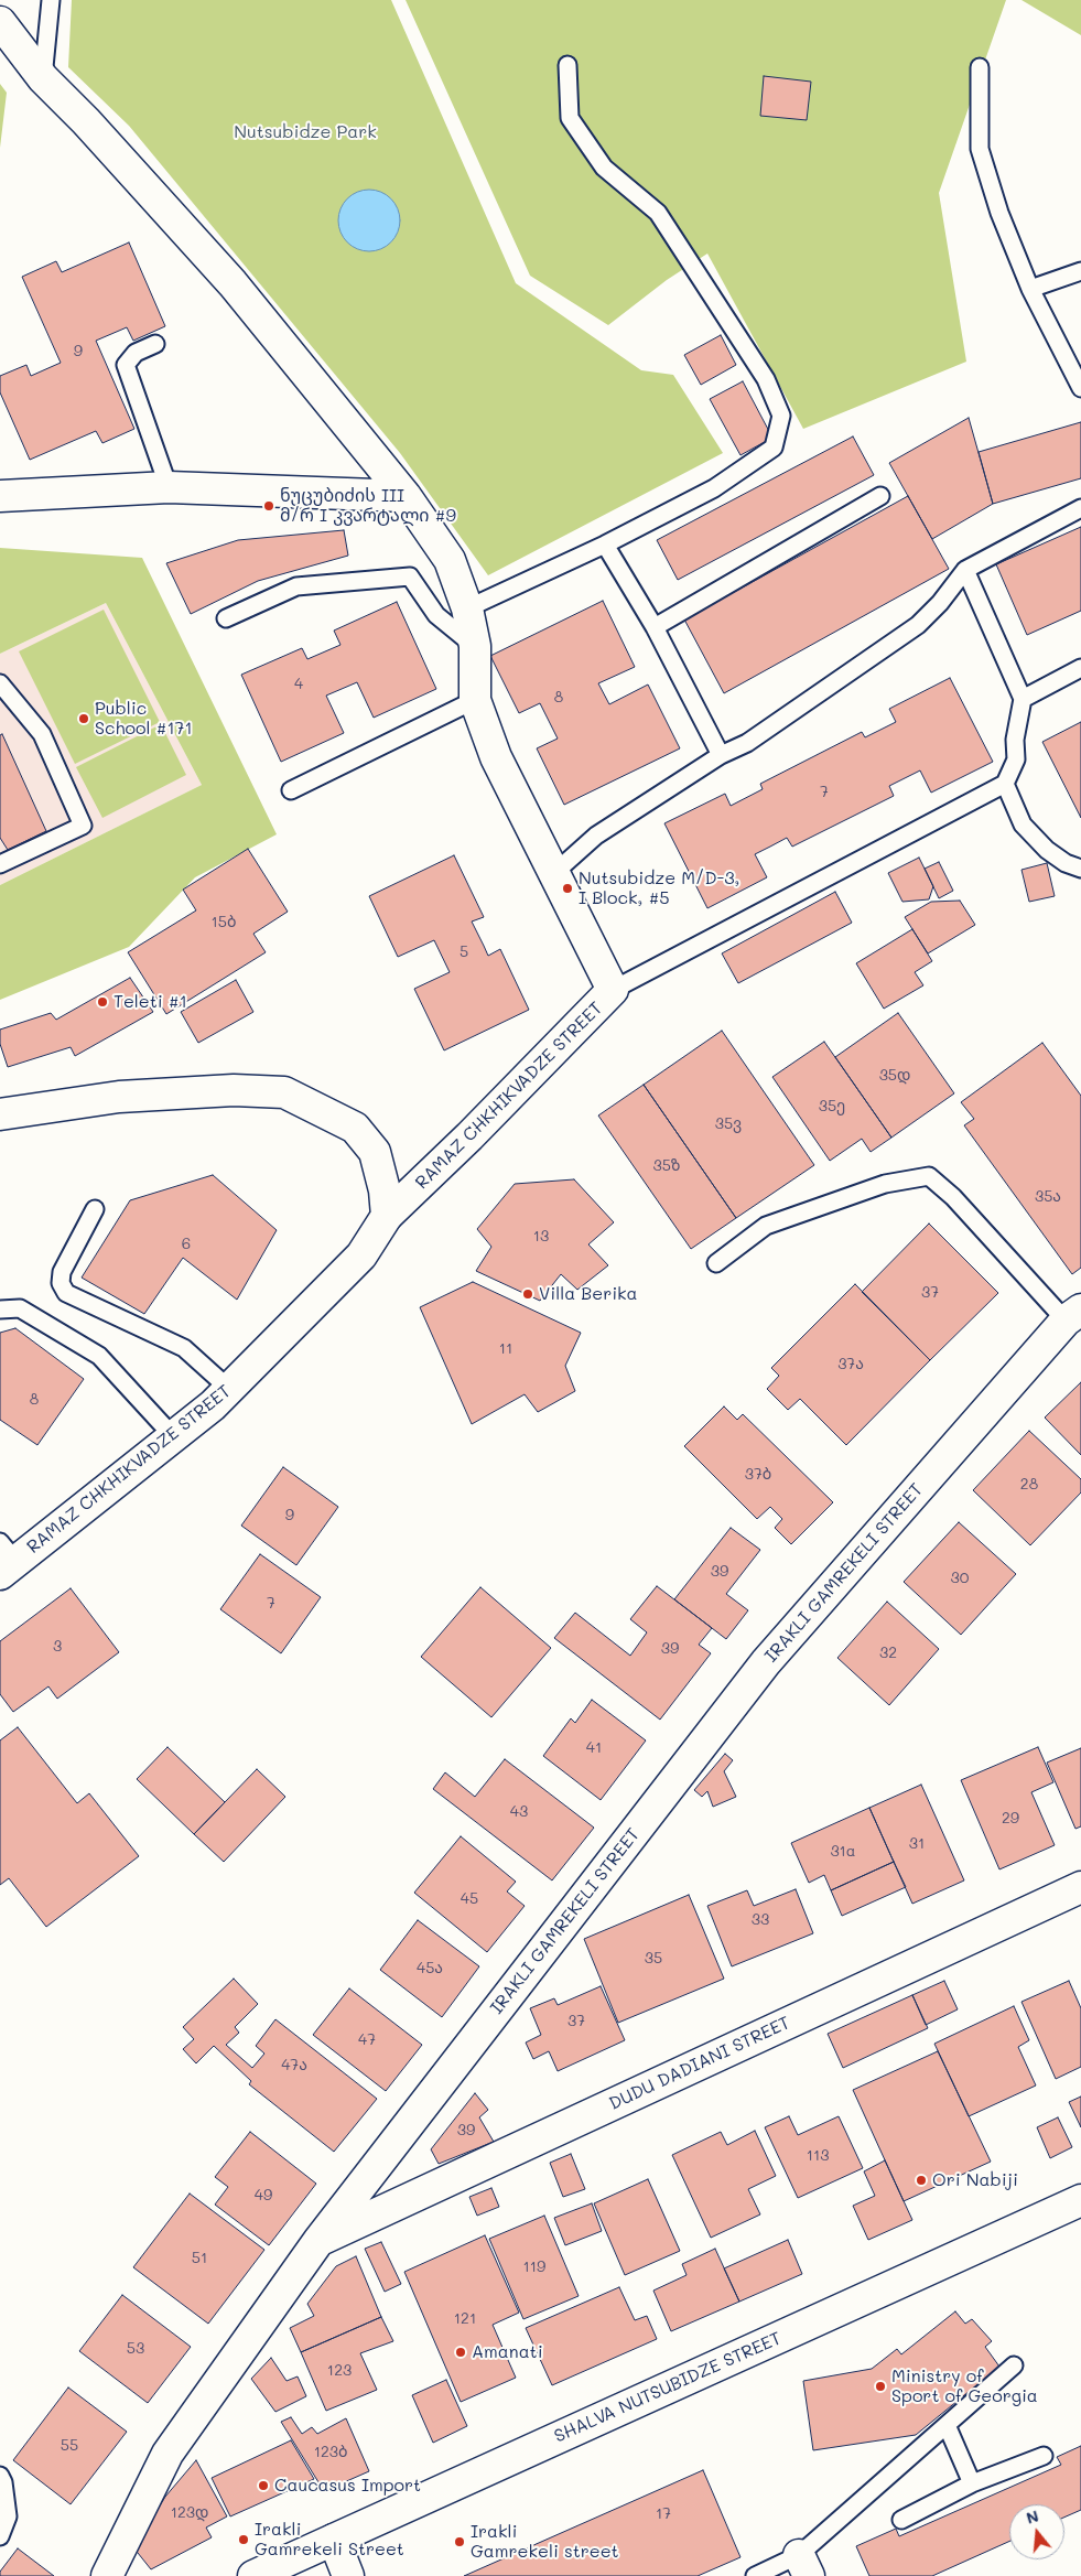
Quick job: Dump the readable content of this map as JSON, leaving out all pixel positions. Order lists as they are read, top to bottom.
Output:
{
  "streets": {
    "street": [
      "RAMAZ CHKHIKVADZE STREET",
      "IRAKLI GAMREKELI STREET",
      "DUDU DADIANI STREET",
      "SHALVA NUTSUBIDZE STREET"
    ]
  },
  "crossings": [
    ["IRAKLI GAMREKELI STREET", "DUDU DADIANI STREET"]
  ],
  "parks": ["Nutsubidze Park"],
  "places": [
    "ნუცუბიძის III მ/რ I კვარტალი #9",
    "Public School #171",
    "Nutsubidze M/D-3, I Block, #5",
    "Teleti #1",
    "Villa Berika",
    "Ori Nabiji",
    "Amanati",
    "Ministry of Sport of Georgia",
    "Caucasus Import",
    "Irakli Gamrekeli Street",
    "Irakli Gamrekeli street"
  ],
  "house_numbers": [
    "9",
    "4",
    "8",
    "7",
    "15ბ",
    "5",
    "35დ",
    "35ე",
    "35ვ",
    "35ზ",
    "35ა",
    "13",
    "6",
    "37",
    "11",
    "37ა",
    "8",
    "37ბ",
    "28",
    "9",
    "39",
    "30",
    "7",
    "3",
    "39",
    "32",
    "41",
    "43",
    "29",
    "31",
    "31a",
    "45",
    "33",
    "35",
    "45ა",
    "37",
    "47",
    "47ა",
    "39",
    "113",
    "49",
    "51",
    "119",
    "121",
    "53",
    "123",
    "55",
    "123ბ",
    "123დ",
    "17"
  ],
  "north": "top"
}
